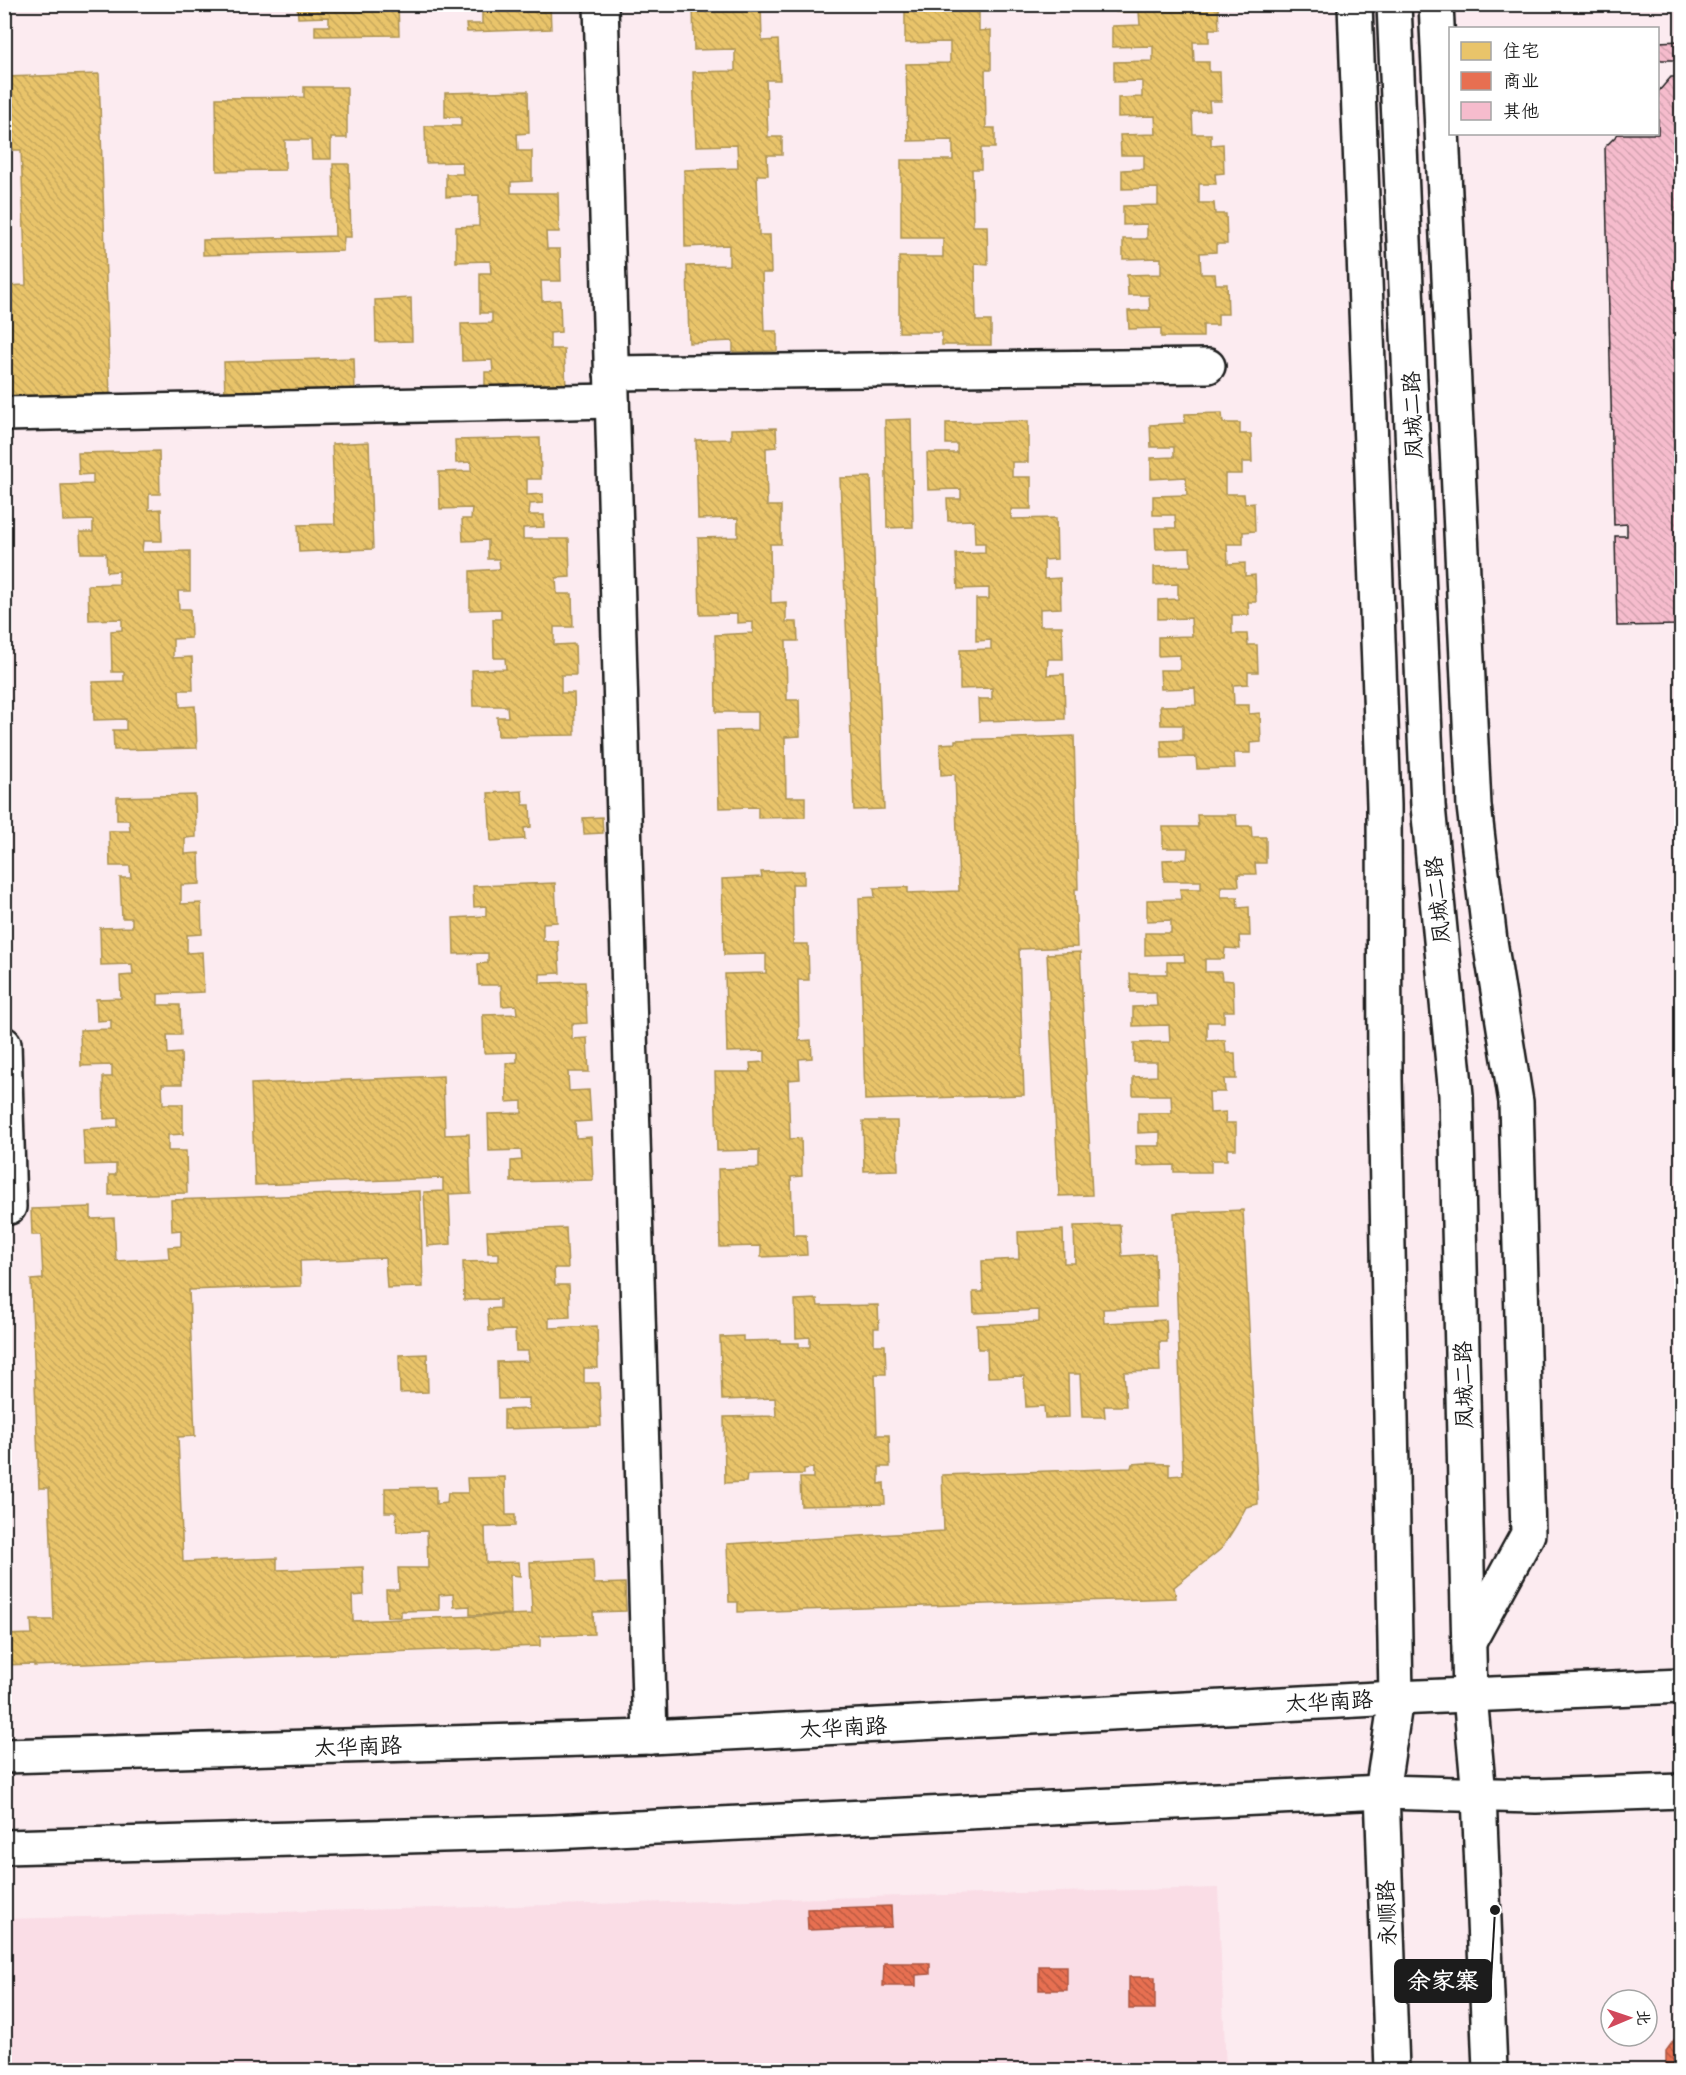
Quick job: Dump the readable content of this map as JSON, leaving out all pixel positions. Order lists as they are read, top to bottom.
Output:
{
  "streets": {
    "main road": ["凤城二路", "太华南路", "永顺路"]
  },
  "crossings": [
    ["凤城二路", "太华南路"],
    ["凤城二路", "永顺路"]
  ],
  "places": ["余家寨"],
  "legend": ["住宅", "商业", "其他"],
  "north": "right"
}
